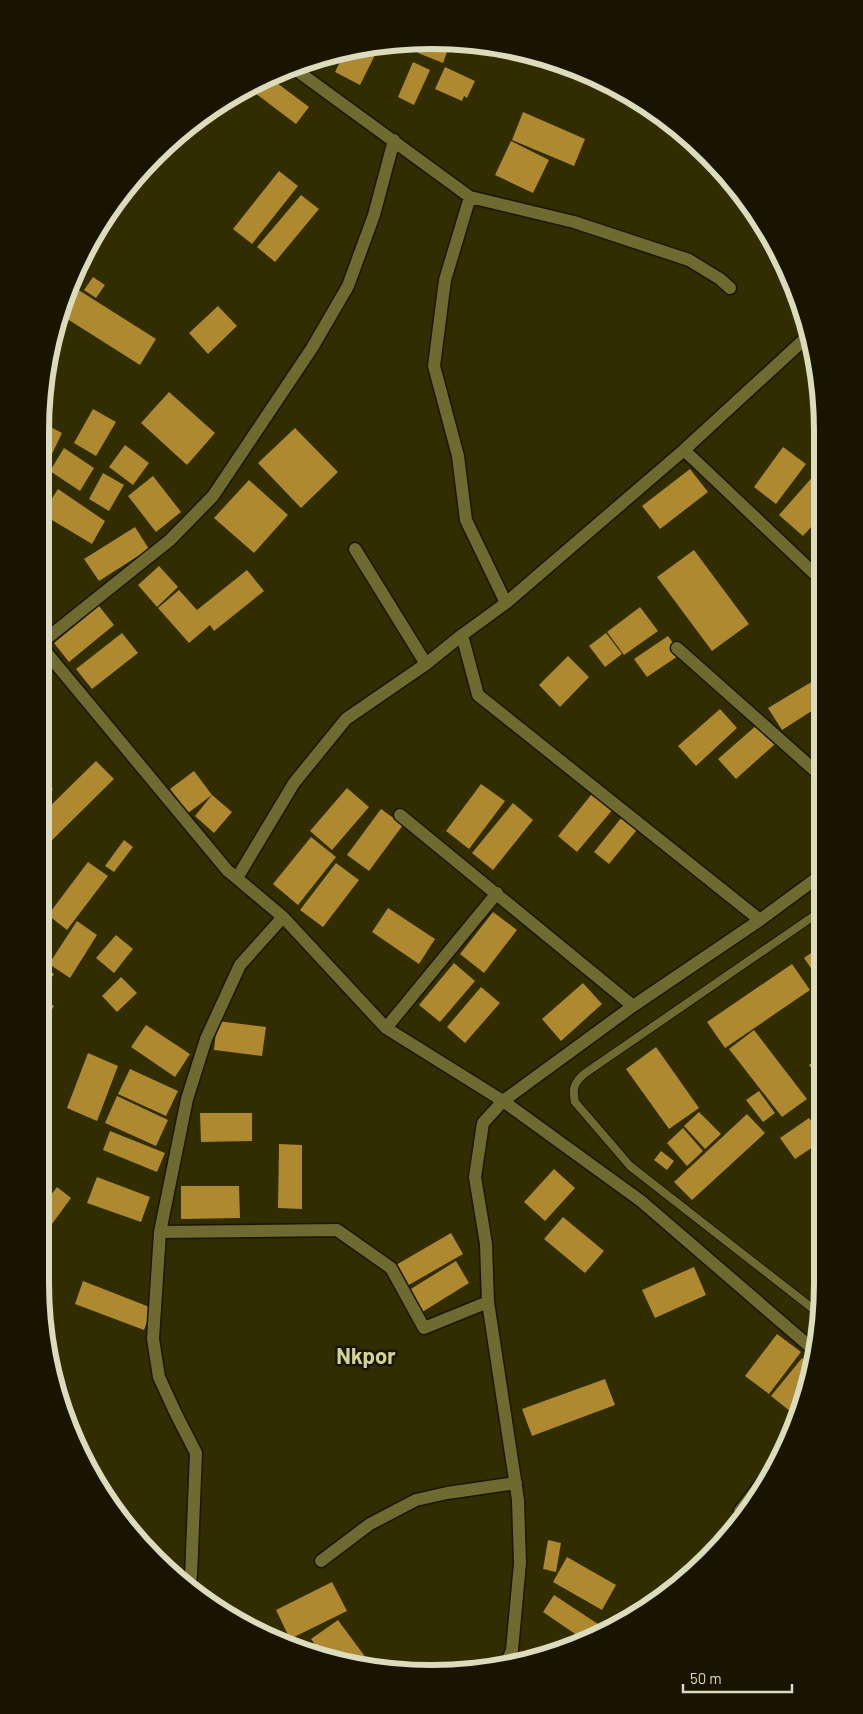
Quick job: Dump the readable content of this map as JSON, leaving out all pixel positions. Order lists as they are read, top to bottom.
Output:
{
  "districts": ["Nkpor"],
  "scale_bar": "50 m"
}
